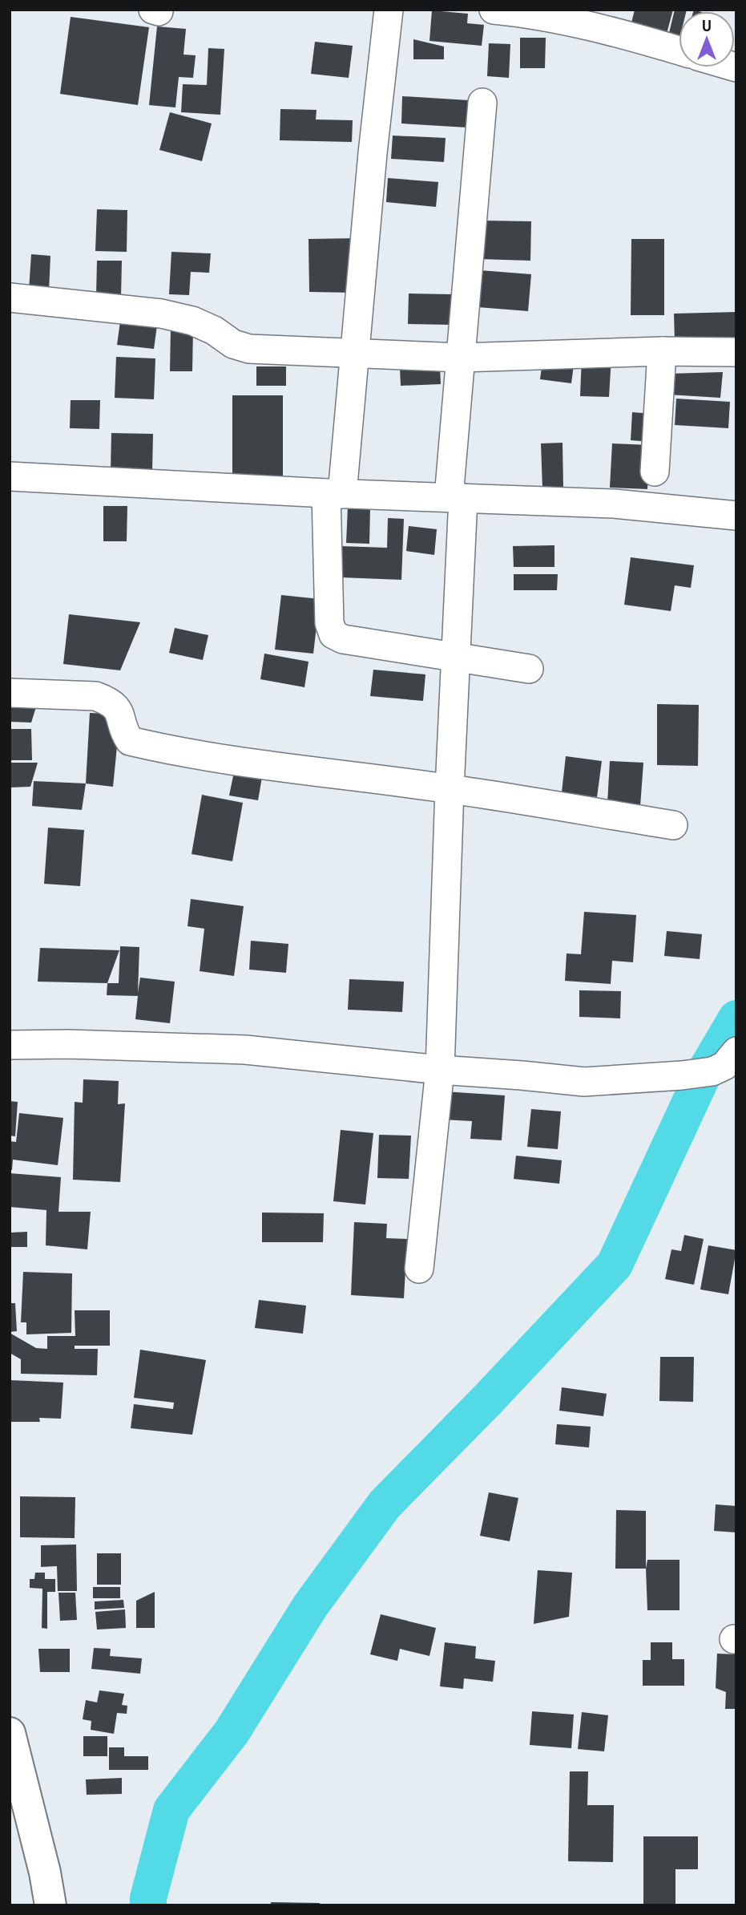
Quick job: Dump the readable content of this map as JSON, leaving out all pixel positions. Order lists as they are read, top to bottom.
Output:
{
  "north": "top"
}
